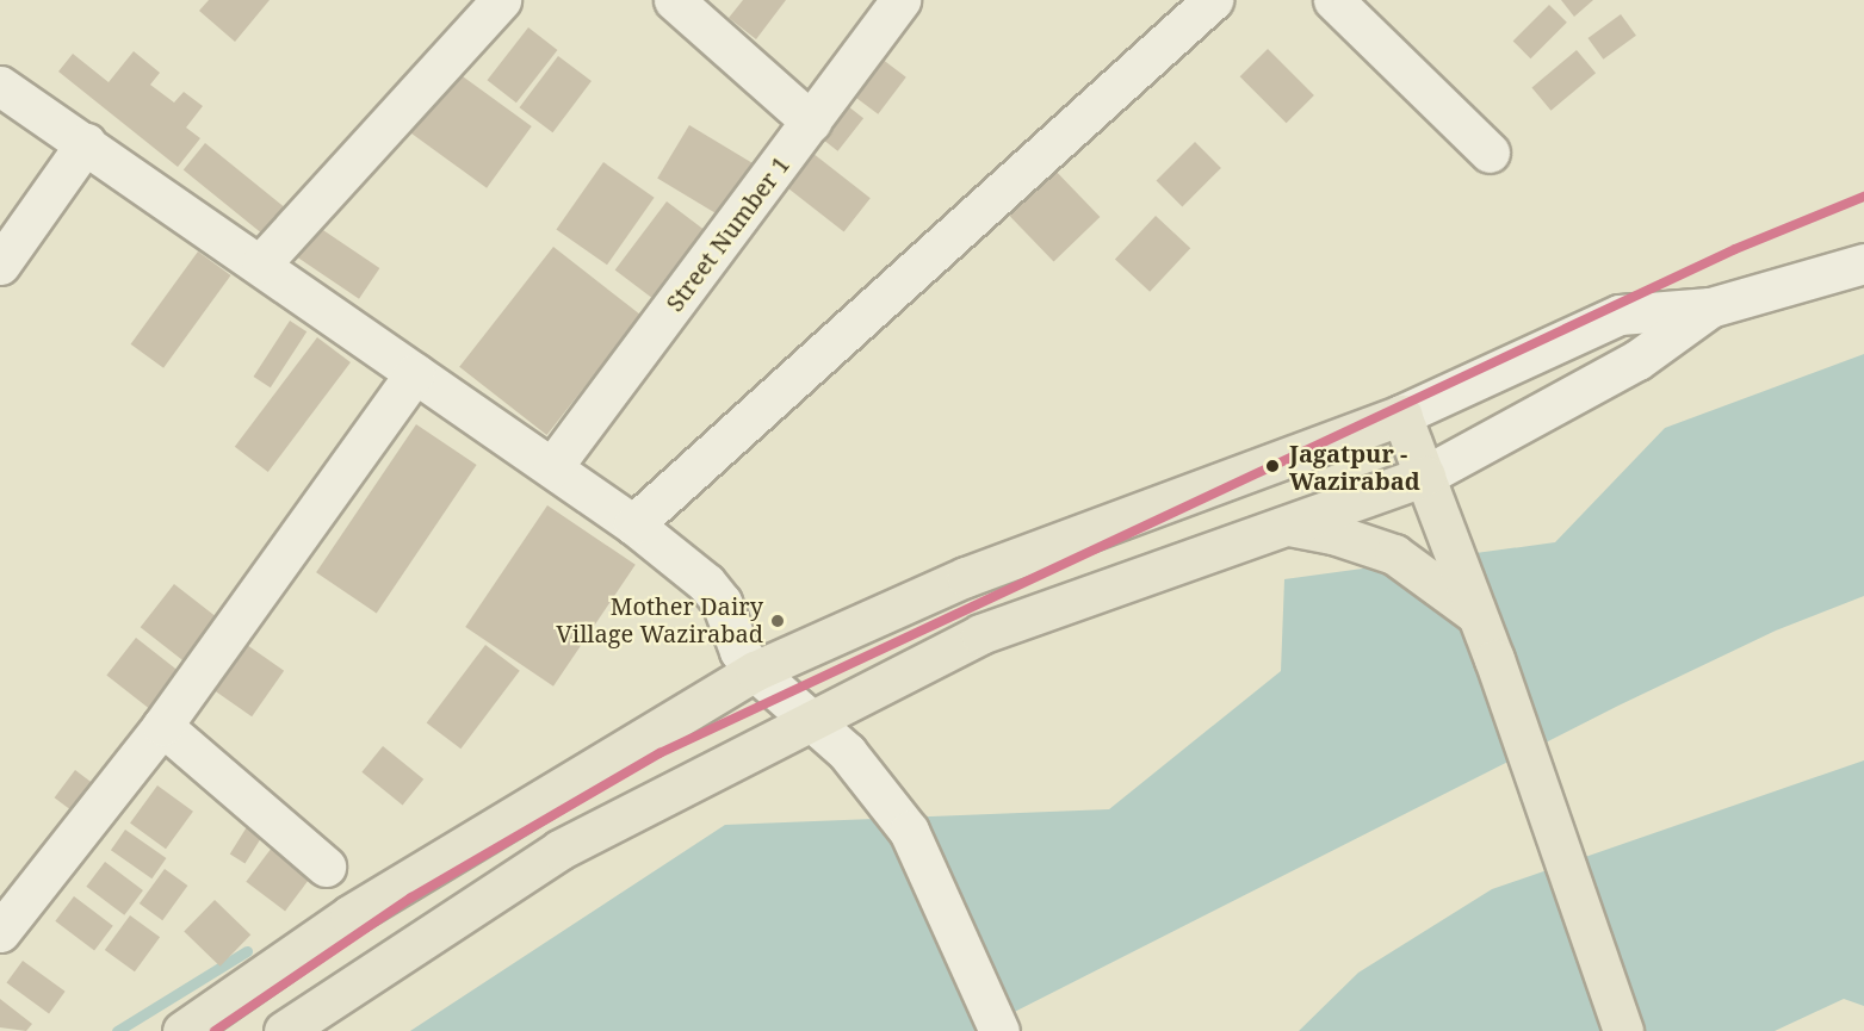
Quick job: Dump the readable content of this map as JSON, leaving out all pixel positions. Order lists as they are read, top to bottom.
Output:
{
  "streets": {
    "street": ["Street Number 1"]
  },
  "places": ["Jagatpur - Wazirabad", "Mother Dairy Village Wazirabad"]
}
